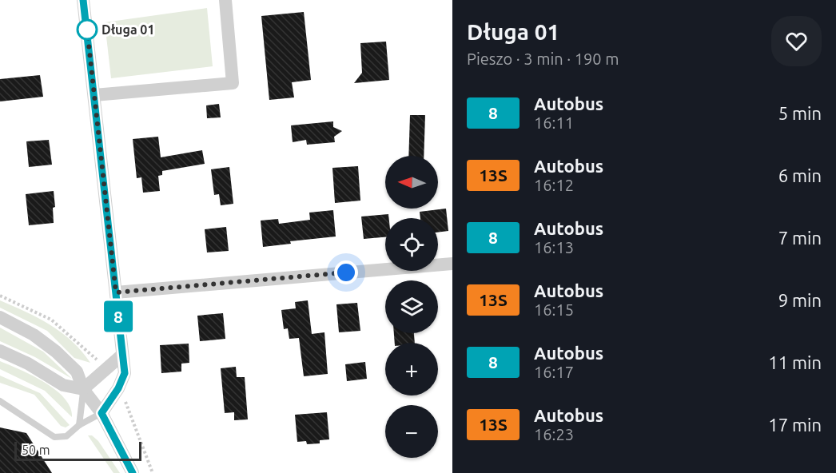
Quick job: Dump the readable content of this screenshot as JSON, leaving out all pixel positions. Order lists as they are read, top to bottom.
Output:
{
  "places": ["Długa 01"],
  "lines": ["bus line 8"],
  "scale_bar": "50 m",
  "north": "left",
  "page": {
    "on_map": "8",
    "heading": ["Długa 01", "Pieszo · 3 min · 190 m"],
    "list": [
      {
        "mark": "8",
        "name": "Autobus",
        "note": "16:11",
        "value": "5 min"
      },
      {
        "mark": "13S",
        "name": "Autobus",
        "note": "16:12",
        "value": "6 min"
      },
      {
        "mark": "8",
        "name": "Autobus",
        "note": "16:13",
        "value": "7 min"
      },
      {
        "mark": "13S",
        "name": "Autobus",
        "note": "16:15",
        "value": "9 min"
      },
      {
        "mark": "8",
        "name": "Autobus",
        "note": "16:17",
        "value": "11 min"
      },
      {
        "mark": "13S",
        "name": "Autobus",
        "note": "16:23",
        "value": "17 min"
      }
    ],
    "map_buttons": ["+", "−"],
    "scale": "50 m"
  }
}
